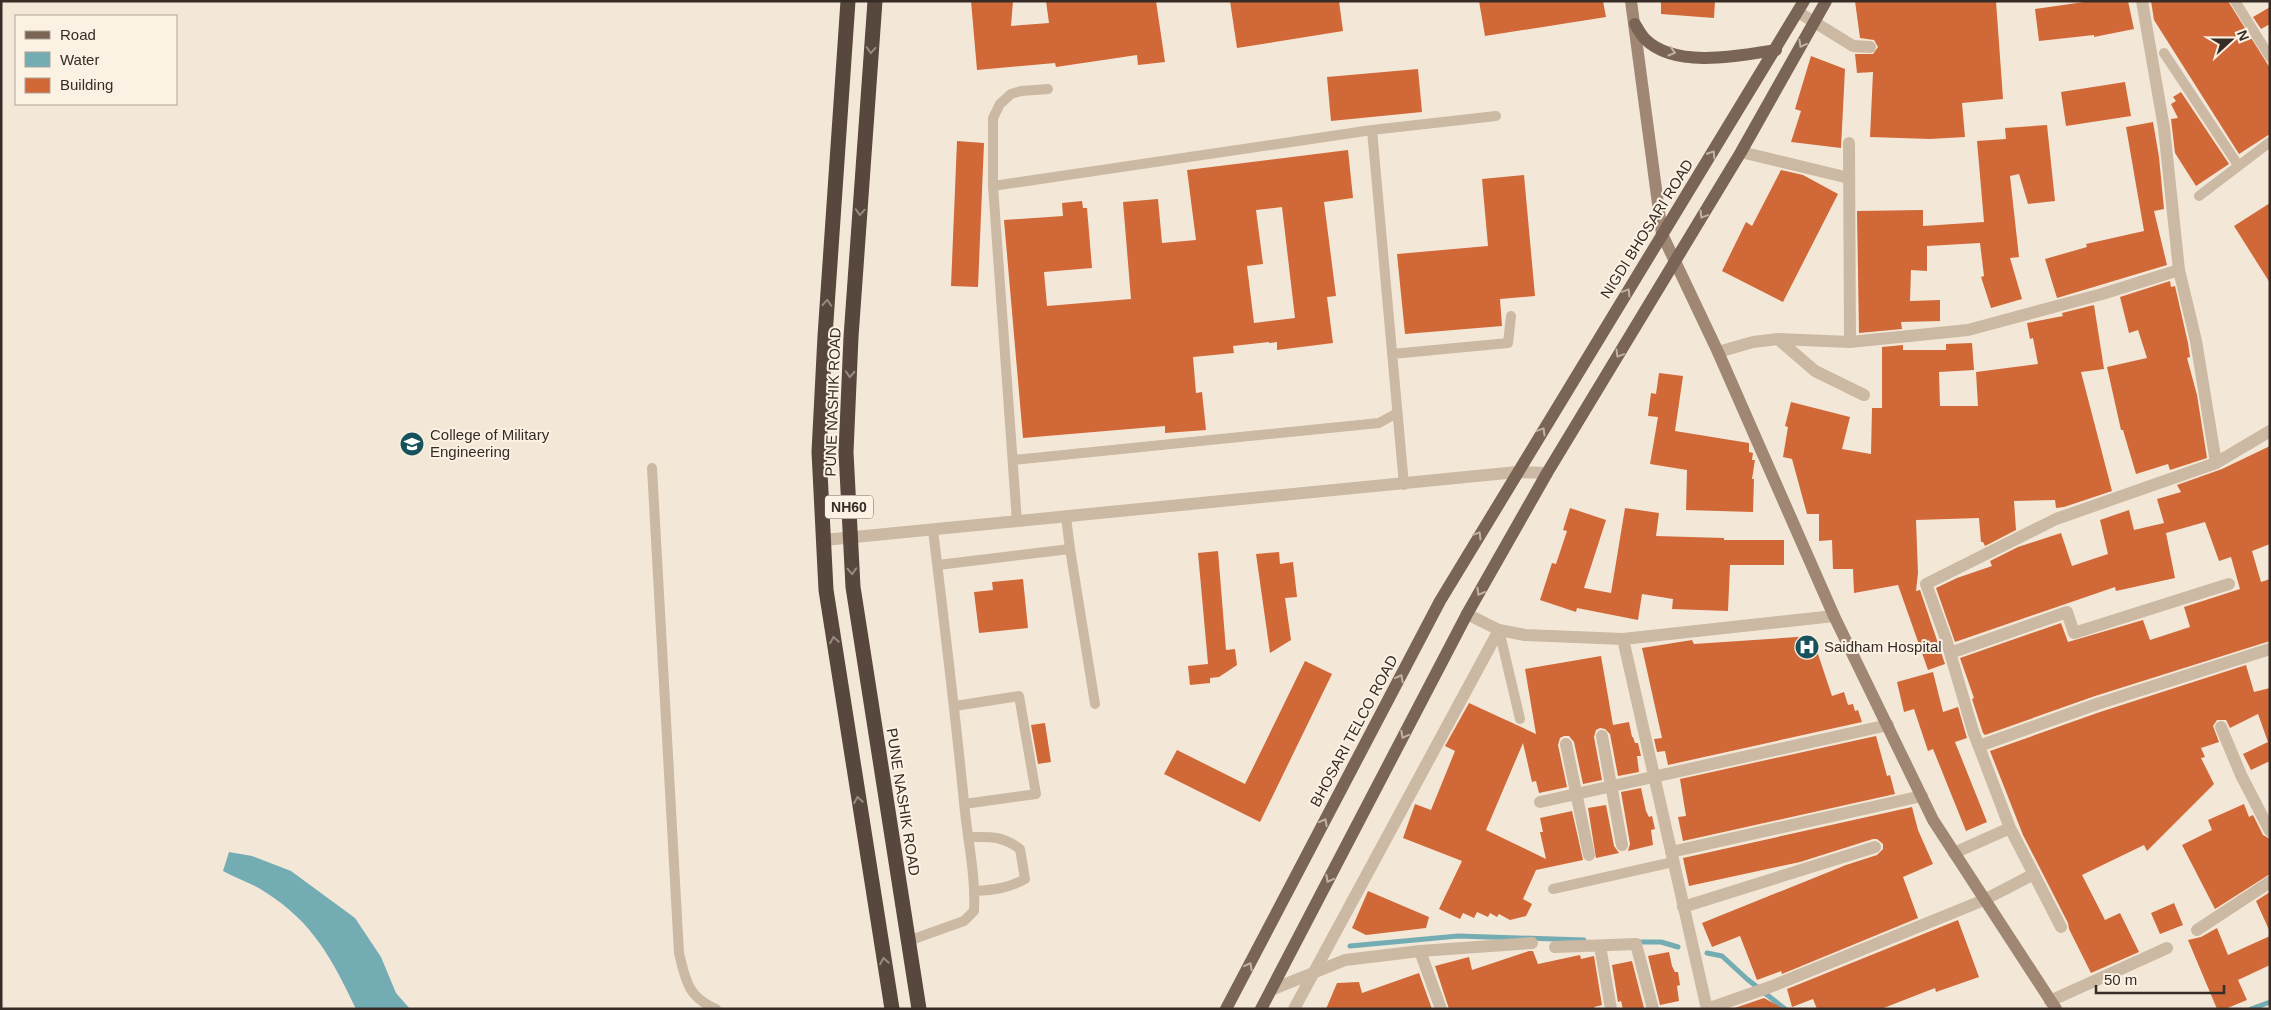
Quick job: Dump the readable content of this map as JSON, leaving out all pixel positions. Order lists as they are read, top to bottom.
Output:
{
  "streets": {
    "highway": ["PUNE NASHIK ROAD", "NH60"],
    "main road": ["NIGDI BHOSARI ROAD", "BHOSARI TELCO ROAD"]
  },
  "crossings": [
    ["NIGDI BHOSARI ROAD", "BHOSARI TELCO ROAD"]
  ],
  "places": {
    "school or university": ["College of Military Engineering"],
    "hospital": ["Saidham Hospital"]
  },
  "legend": ["Road", "Water", "Building"],
  "scale_bar": "50 m",
  "north": "right"
}
